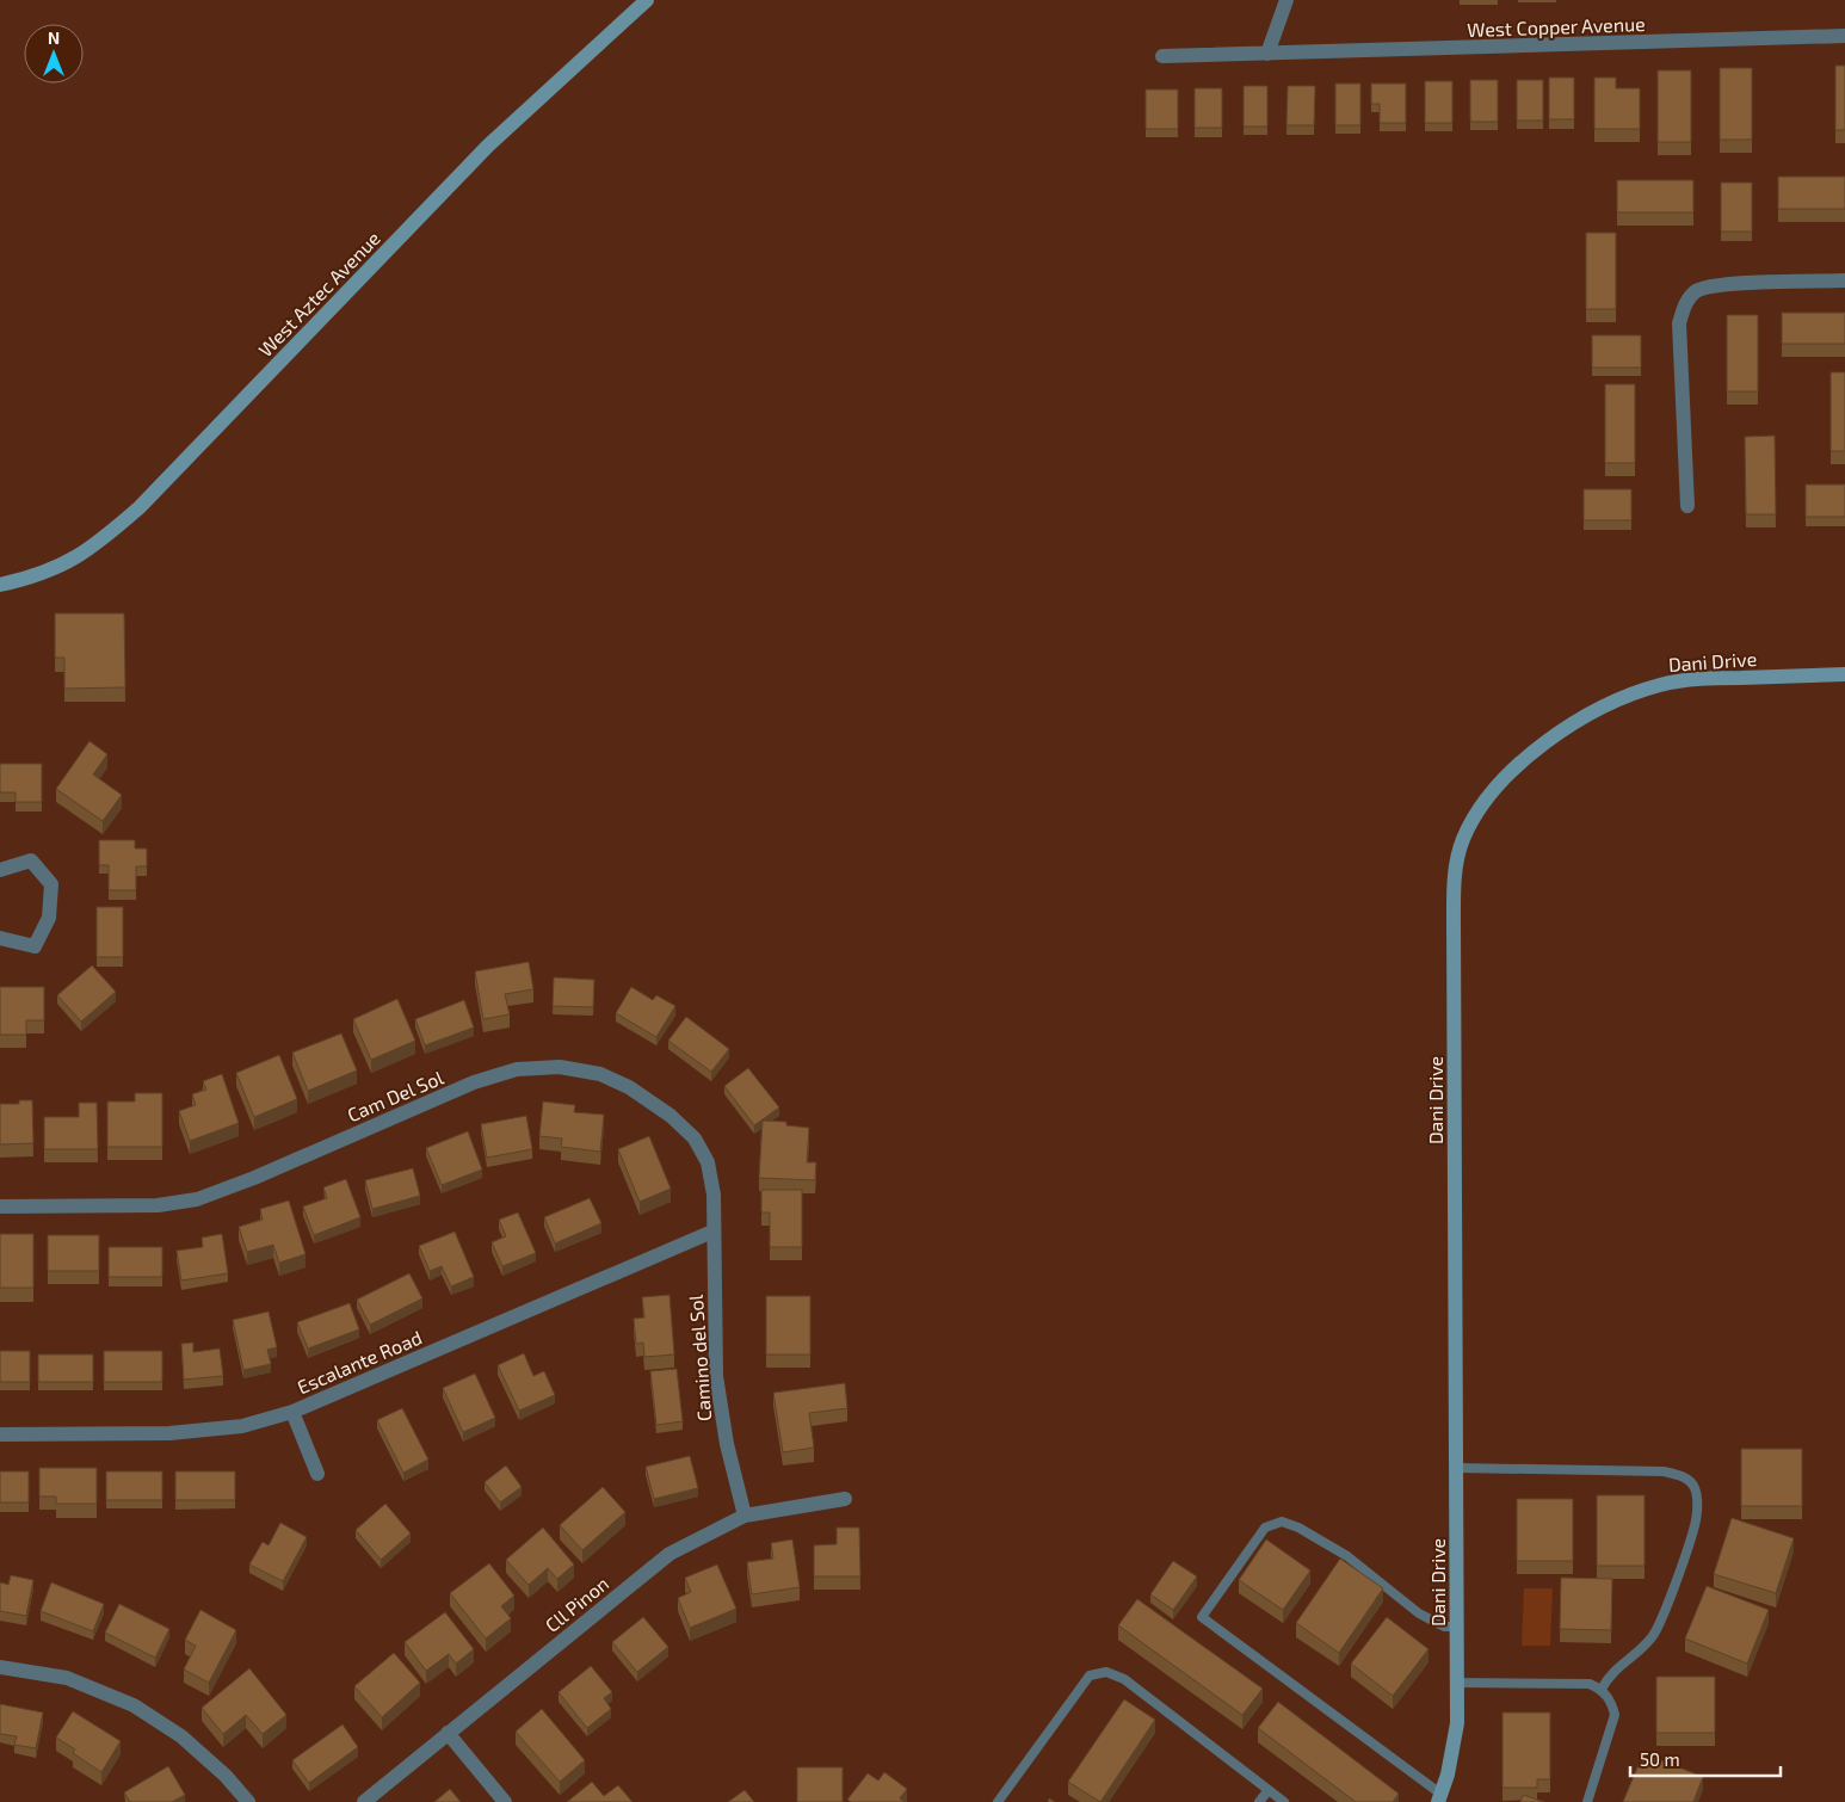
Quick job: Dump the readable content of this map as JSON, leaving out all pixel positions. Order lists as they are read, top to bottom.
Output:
{
  "streets": {
    "street": [
      "West Copper Avenue",
      "West Aztec Avenue",
      "Dani Drive",
      "Cam Del Sol",
      "Camino del Sol",
      "Escalante Road",
      "Cll Pinon"
    ]
  },
  "crossings": [
    ["Cam Del Sol", "Camino del Sol"],
    ["Cam Del Sol", "Escalante Road"],
    ["Camino del Sol", "Escalante Road"],
    ["Camino del Sol", "Cll Pinon"]
  ],
  "scale_bar": "50 m",
  "north": "top"
}
